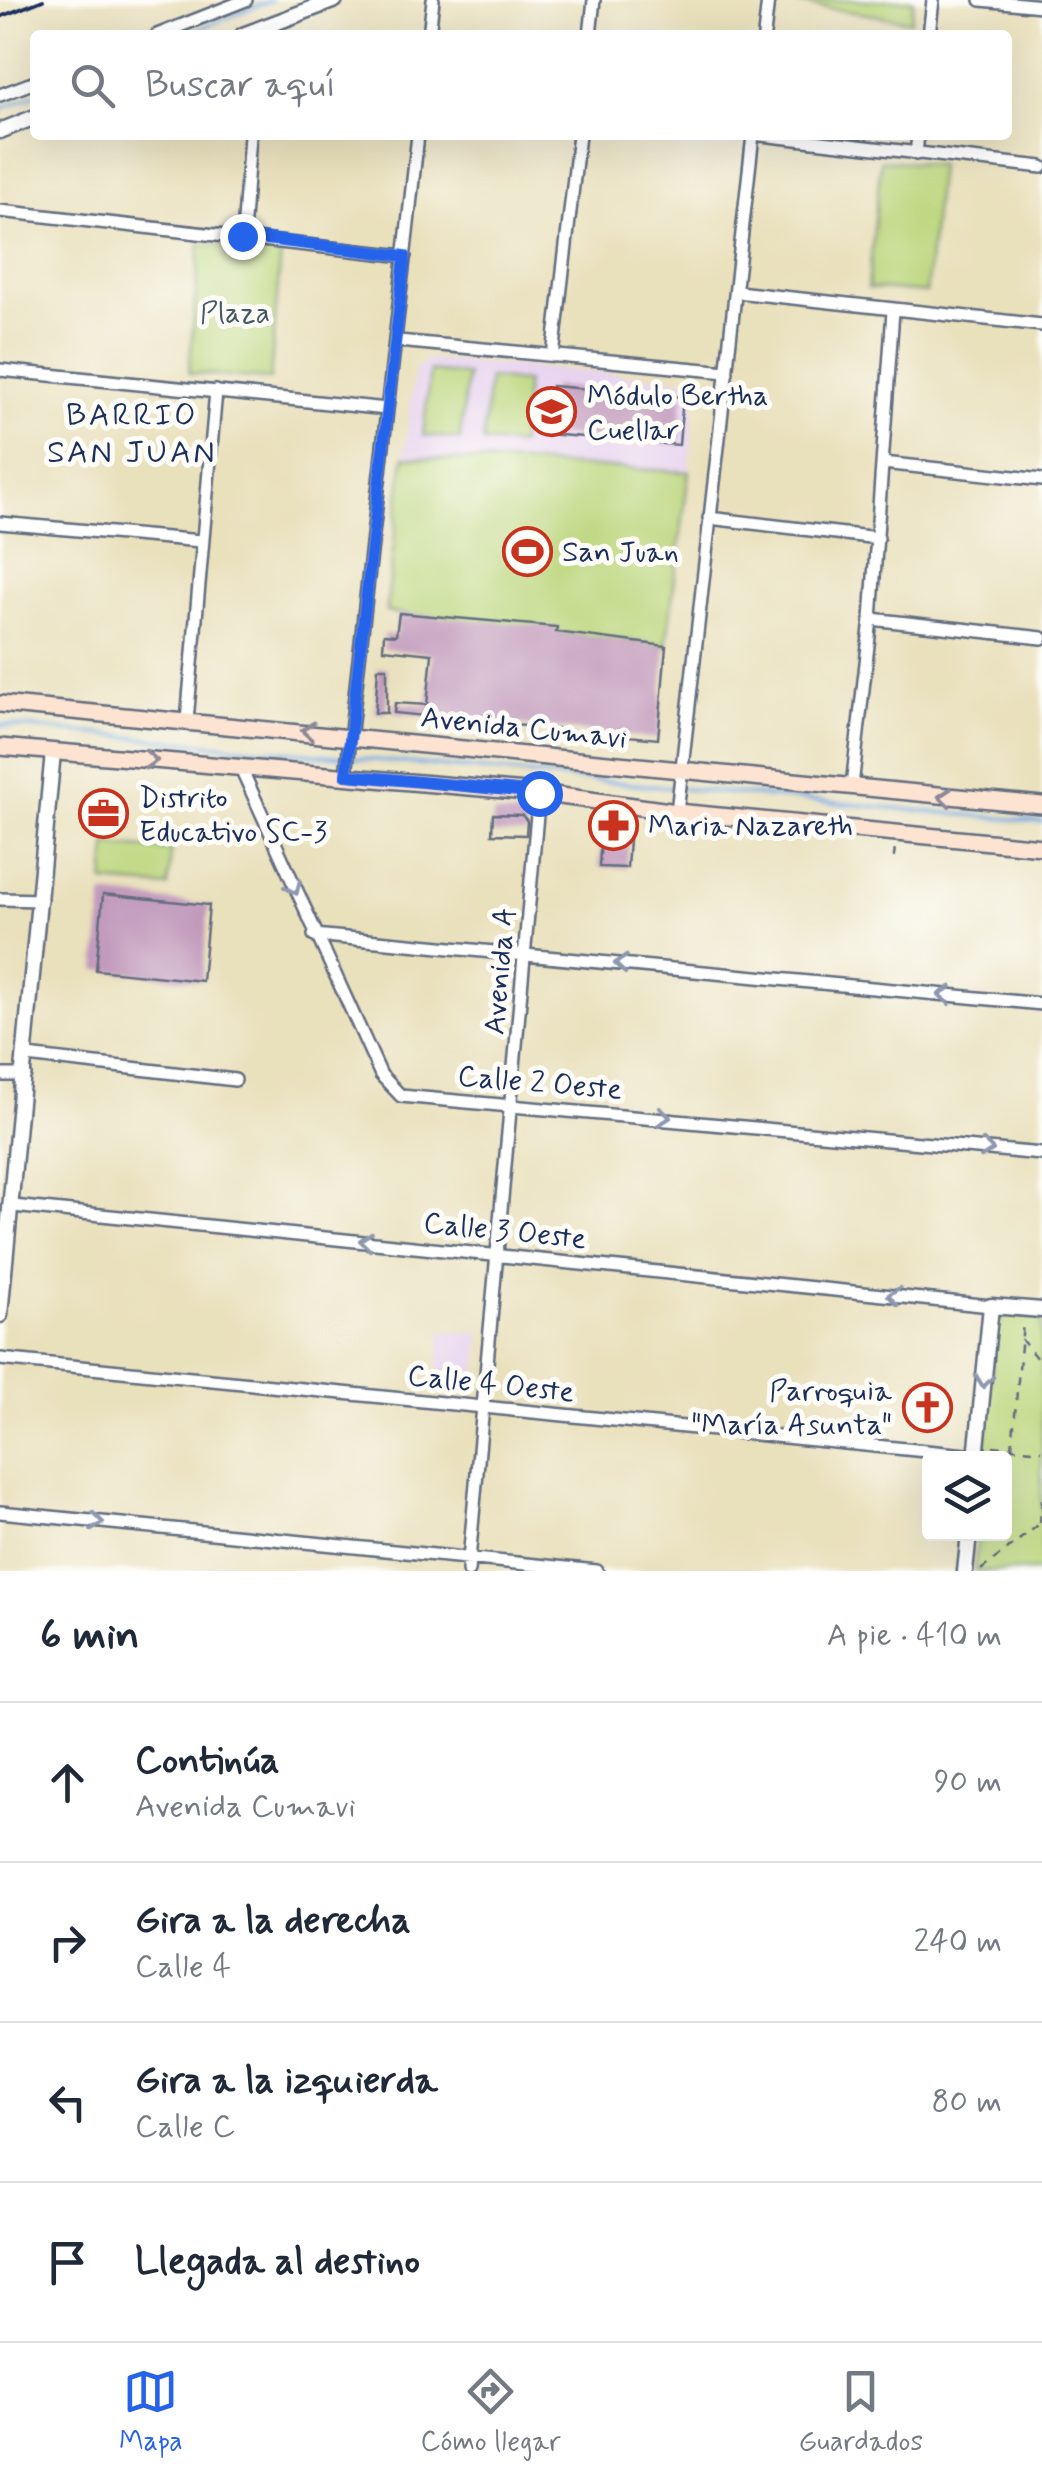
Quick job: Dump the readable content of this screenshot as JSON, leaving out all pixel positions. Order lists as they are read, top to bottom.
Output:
{
  "streets": {
    "main road": ["Avenida Cumavi"],
    "street": [
      "Avenida A",
      "Calle 2 Oeste",
      "Calle 3 Oeste",
      "Calle 4 Oeste"
    ]
  },
  "crossings": [
    ["Avenida A", "Calle 2 Oeste"],
    ["Avenida A", "Calle 3 Oeste"],
    ["Avenida A", "Calle 4 Oeste"]
  ],
  "one_way": ["Calle 2 Oeste", "Calle 3 Oeste"],
  "districts": ["BARRIO SAN JUAN"],
  "parks": ["Plaza"],
  "places": {
    "school or university": ["Módulo Bertha Cuellar"],
    "sports": ["San Juan"],
    "office": ["Distrito Educativo SC-3"],
    "pharmacy": ["Maria Nazareth"],
    "church": ["Parroquia \"María Asunta\""]
  },
  "page": {
    "search": "Buscar aquí",
    "heading": ["6 min", "A pie · 410 m"],
    "list": [
      ["Continúa", "Avenida Cumavi", "90 m"],
      ["Gira a la derecha", "Calle 4", "240 m"],
      ["Gira a la izquierda", "Calle C", "80 m"],
      "Llegada al destino"
    ],
    "nav": ["Mapa", "Cómo llegar", "Guardados"]
  }
}
